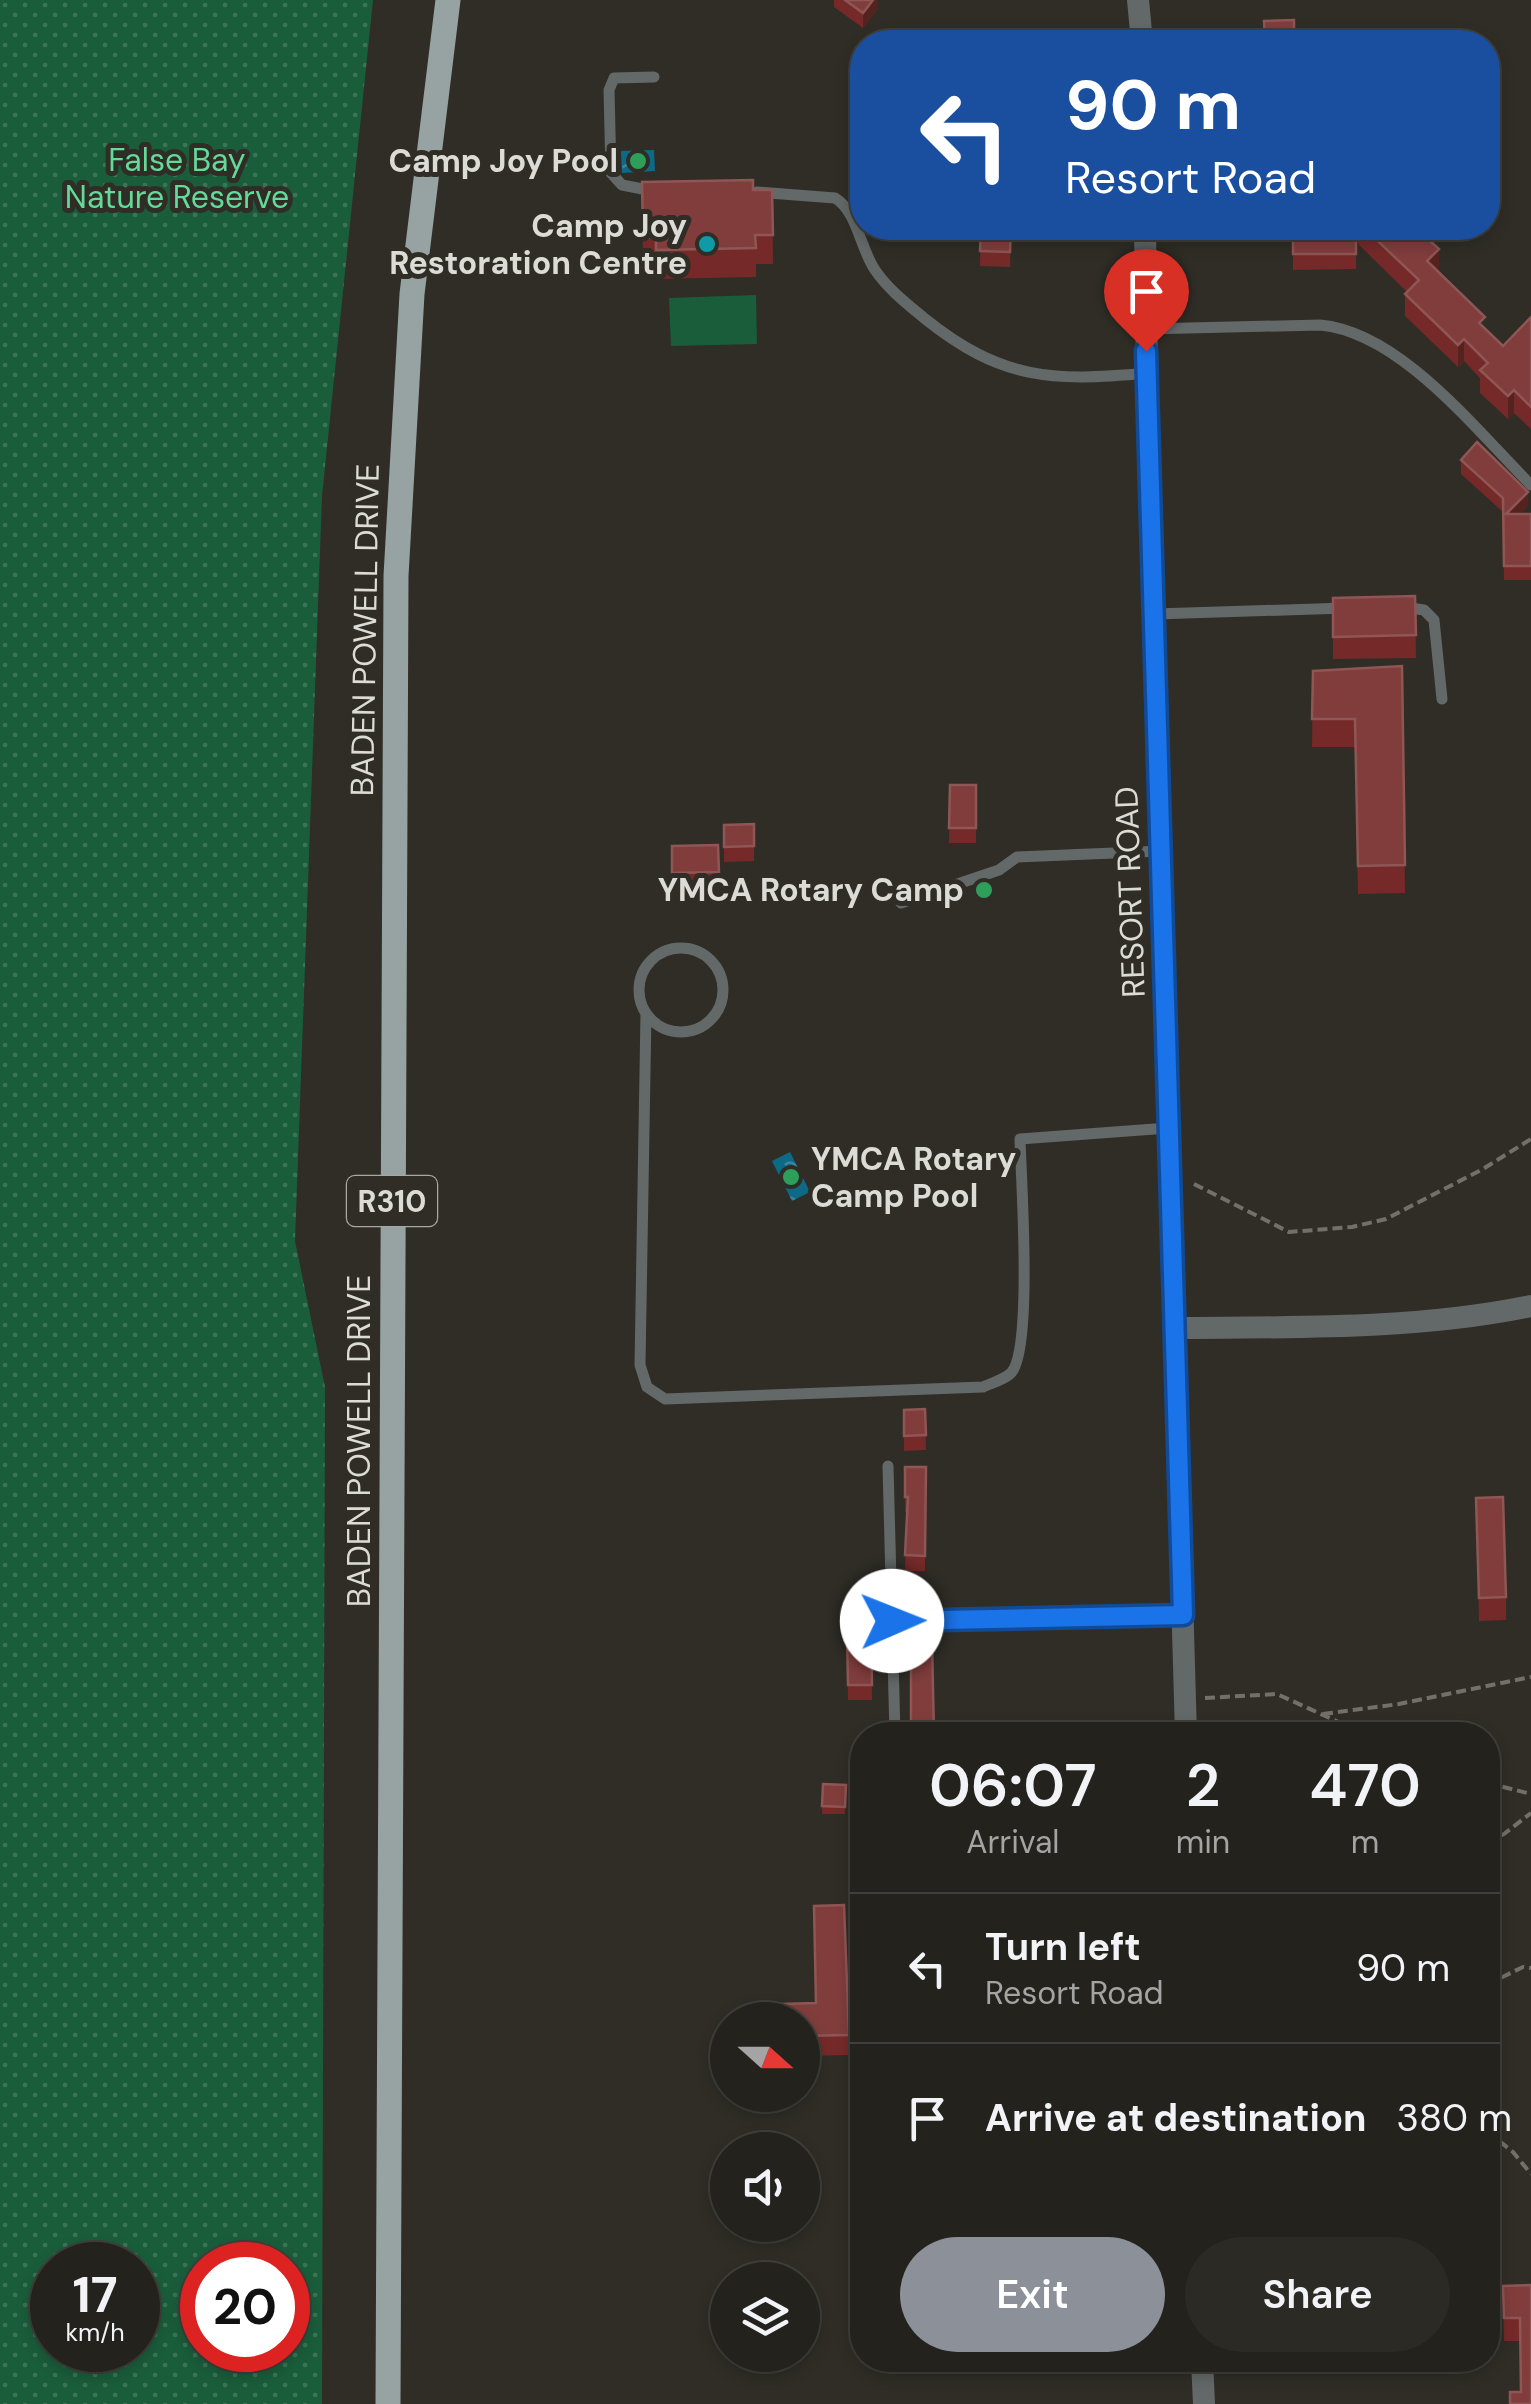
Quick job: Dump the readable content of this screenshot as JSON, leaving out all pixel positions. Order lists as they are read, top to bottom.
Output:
{
  "streets": {
    "main road": ["BADEN POWELL DRIVE", "R310"],
    "street": ["RESORT ROAD"]
  },
  "parks": ["False Bay Nature Reserve"],
  "places": [
    "Camp Joy Pool",
    "Camp Joy Restoration Centre",
    "YMCA Rotary Camp",
    "YMCA Rotary Camp Pool"
  ],
  "north": "right",
  "page": {
    "turn": ["90 m", "Resort Road"],
    "eta": [
      "06:07",
      "Arrival",
      "2",
      "min",
      "470",
      "m"
    ],
    "list": [
      {
        "name": "Turn left",
        "note": "Resort Road",
        "value": "90 m"
      },
      {
        "name": "Arrive at destination",
        "value": "380 m"
      }
    ],
    "buttons": ["Exit", "Share"],
    "speed": "17 km/h",
    "limit": "20"
  }
}
